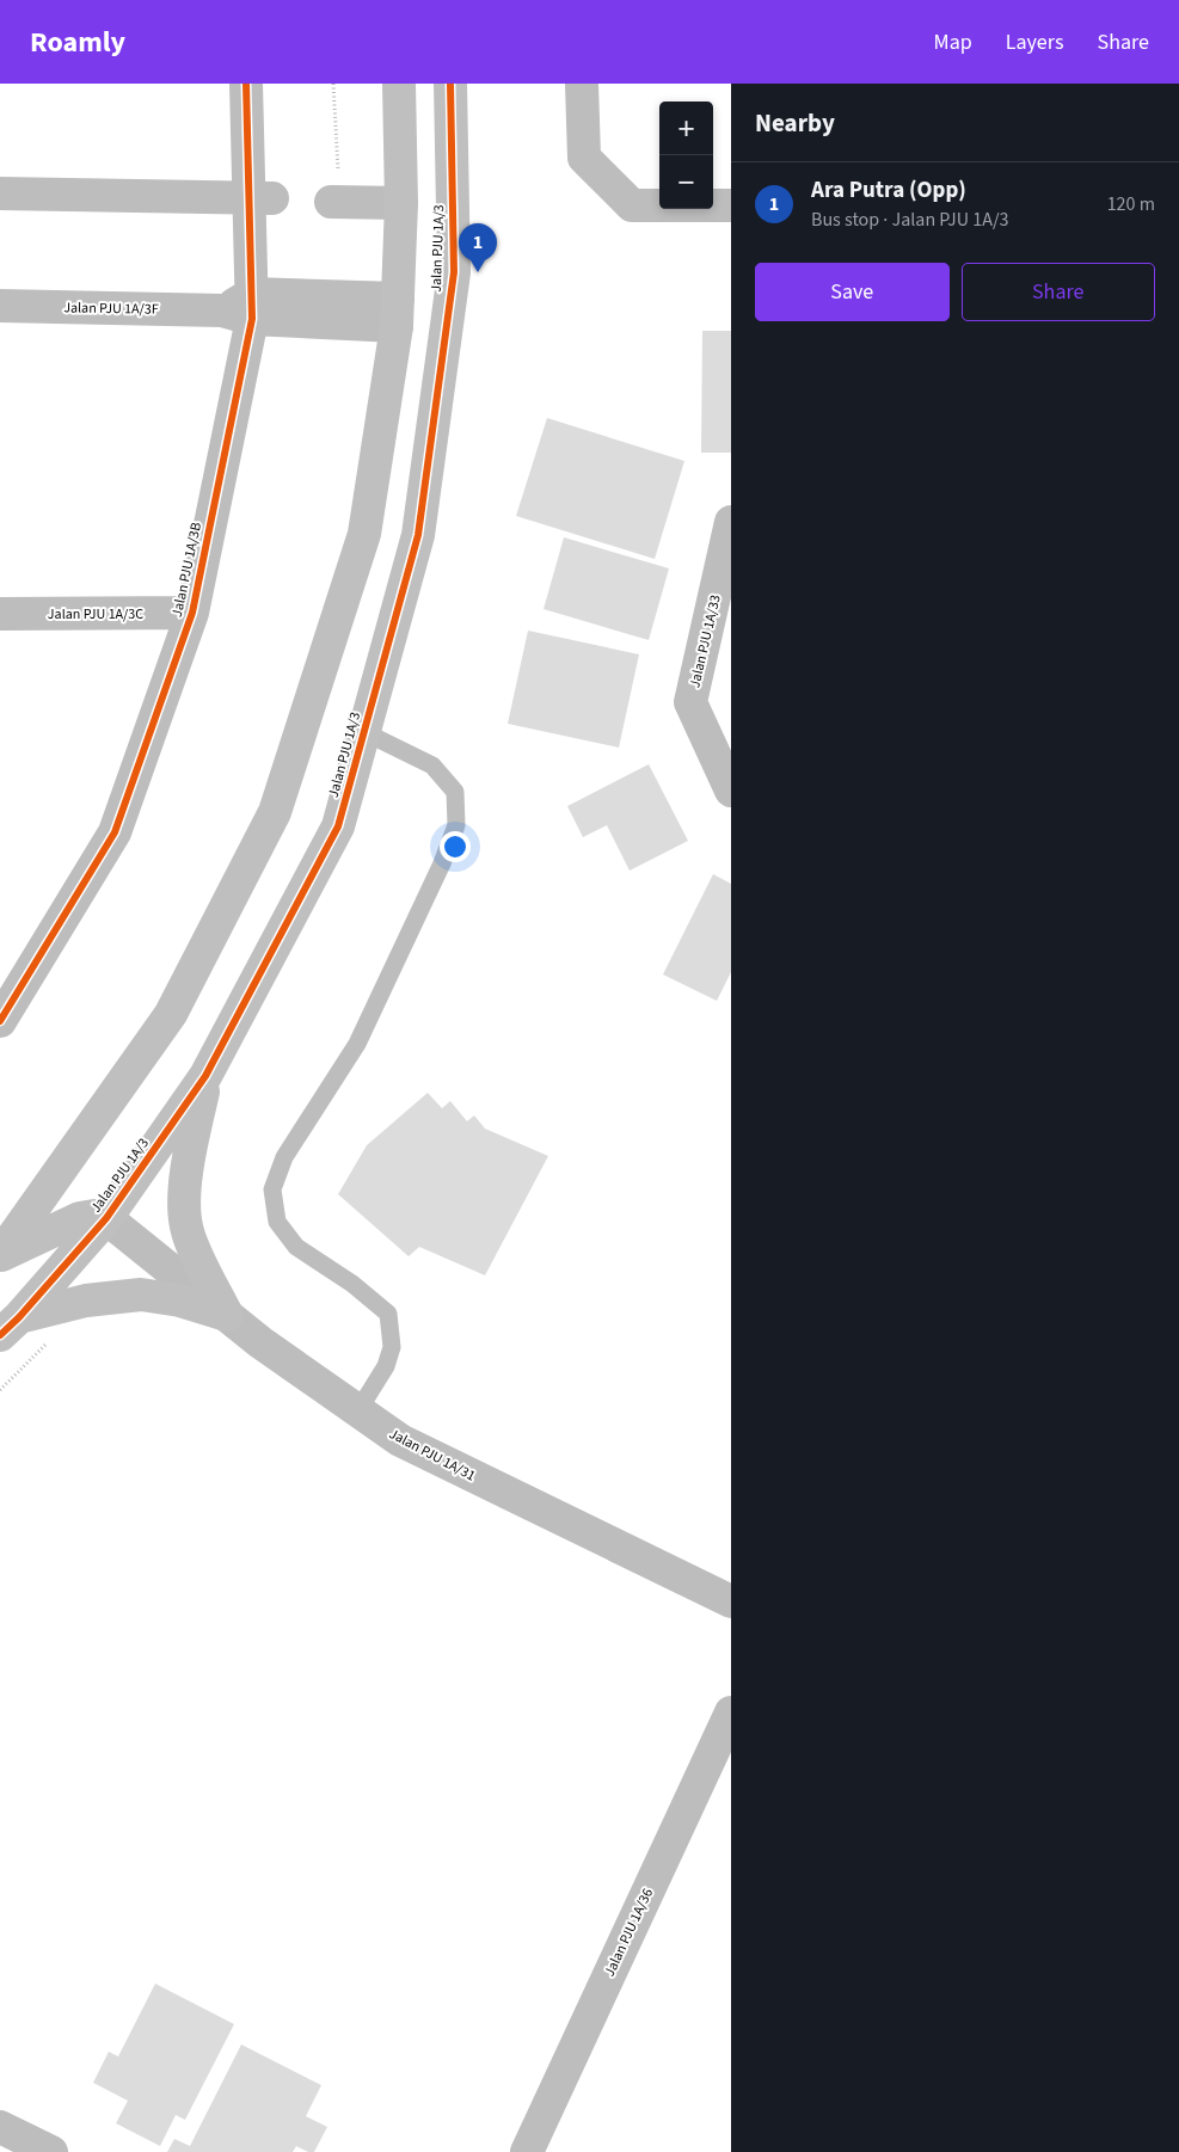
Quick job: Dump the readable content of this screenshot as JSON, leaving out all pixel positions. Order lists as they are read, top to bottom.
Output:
{
  "streets": {
    "street": [
      "Jalan PJU 1A/3",
      "Jalan PJU 1A/3F",
      "Jalan PJU 1A/3B",
      "Jalan PJU 1A/3C",
      "Jalan PJU 1A/33",
      "Jalan PJU 1A/31",
      "Jalan PJU 1A/36"
    ]
  },
  "crossings": [
    ["Jalan PJU 1A/3", "Jalan PJU 1A/31"],
    ["Jalan PJU 1A/3F", "Jalan PJU 1A/3B"],
    ["Jalan PJU 1A/3B", "Jalan PJU 1A/3C"]
  ],
  "page": {
    "header": "Roamly",
    "nav": ["Map", "Layers", "Share"],
    "heading": "Nearby",
    "map_buttons": ["+", "−"],
    "list": [
      {
        "mark": "1",
        "name": "Ara Putra (Opp)",
        "note": "Bus stop · Jalan PJU 1A/3",
        "value": "120 m"
      }
    ],
    "pins": "1",
    "buttons": ["Save", "Share"]
  }
}
